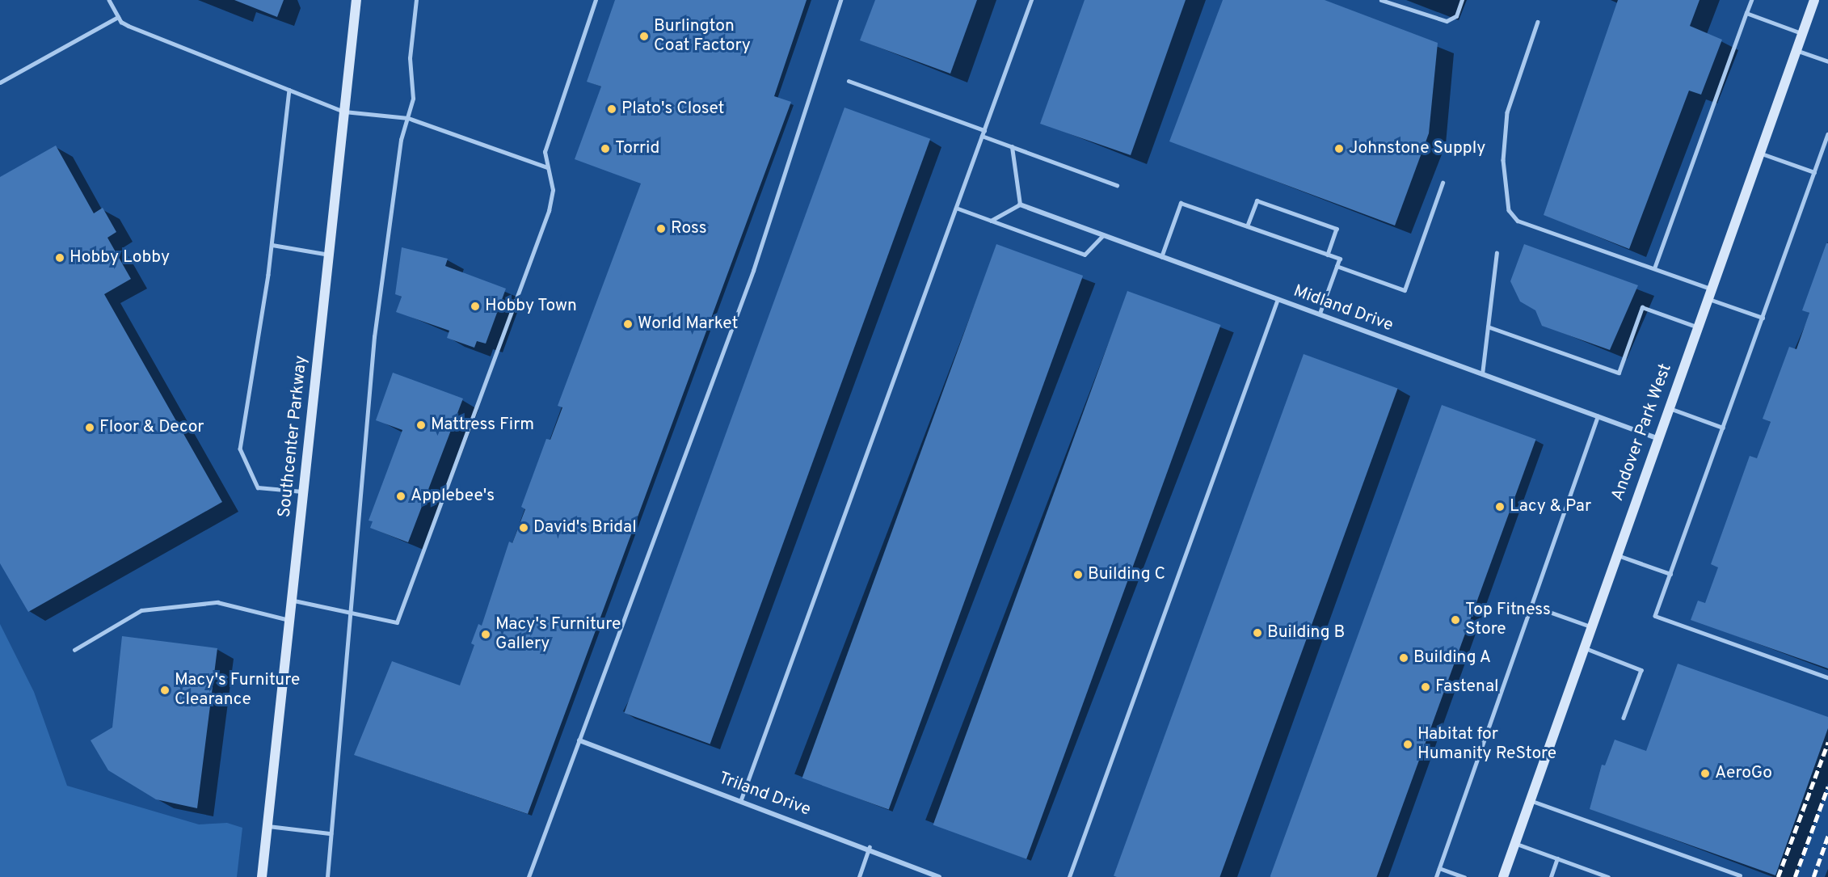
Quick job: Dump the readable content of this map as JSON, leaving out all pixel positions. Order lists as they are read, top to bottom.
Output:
{
  "streets": {
    "street": [
      "Midland Drive",
      "Andover Park West",
      "Southcenter Parkway",
      "Triland Drive"
    ]
  },
  "crossings": [
    ["Midland Drive", "Andover Park West"]
  ],
  "places": [
    "Burlington Coat Factory",
    "Plato's Closet",
    "Torrid",
    "Johnstone Supply",
    "Ross",
    "Hobby Lobby",
    "Hobby Town",
    "World Market",
    "Mattress Firm",
    "Floor & Decor",
    "Applebee's",
    "Lacy & Par",
    "David's Bridal",
    "Building C",
    "Top Fitness Store",
    "Building B",
    "Macy's Furniture Gallery",
    "Building A",
    "Fastenal",
    "Macy's Furniture Clearance",
    "Habitat for Humanity ReStore",
    "AeroGo"
  ]
}
